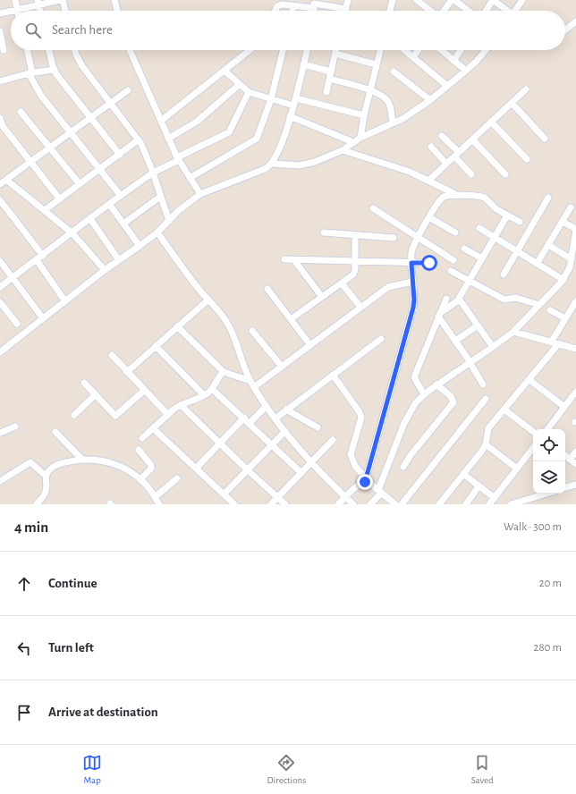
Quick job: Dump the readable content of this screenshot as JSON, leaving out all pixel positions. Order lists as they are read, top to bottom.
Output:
{
  "page": {
    "search": "Search here",
    "heading": ["4 min", "Walk · 300 m"],
    "list": [
      ["Continue", "20 m"],
      ["Turn left", "280 m"],
      "Arrive at destination"
    ],
    "nav": ["Map", "Directions", "Saved"]
  }
}
